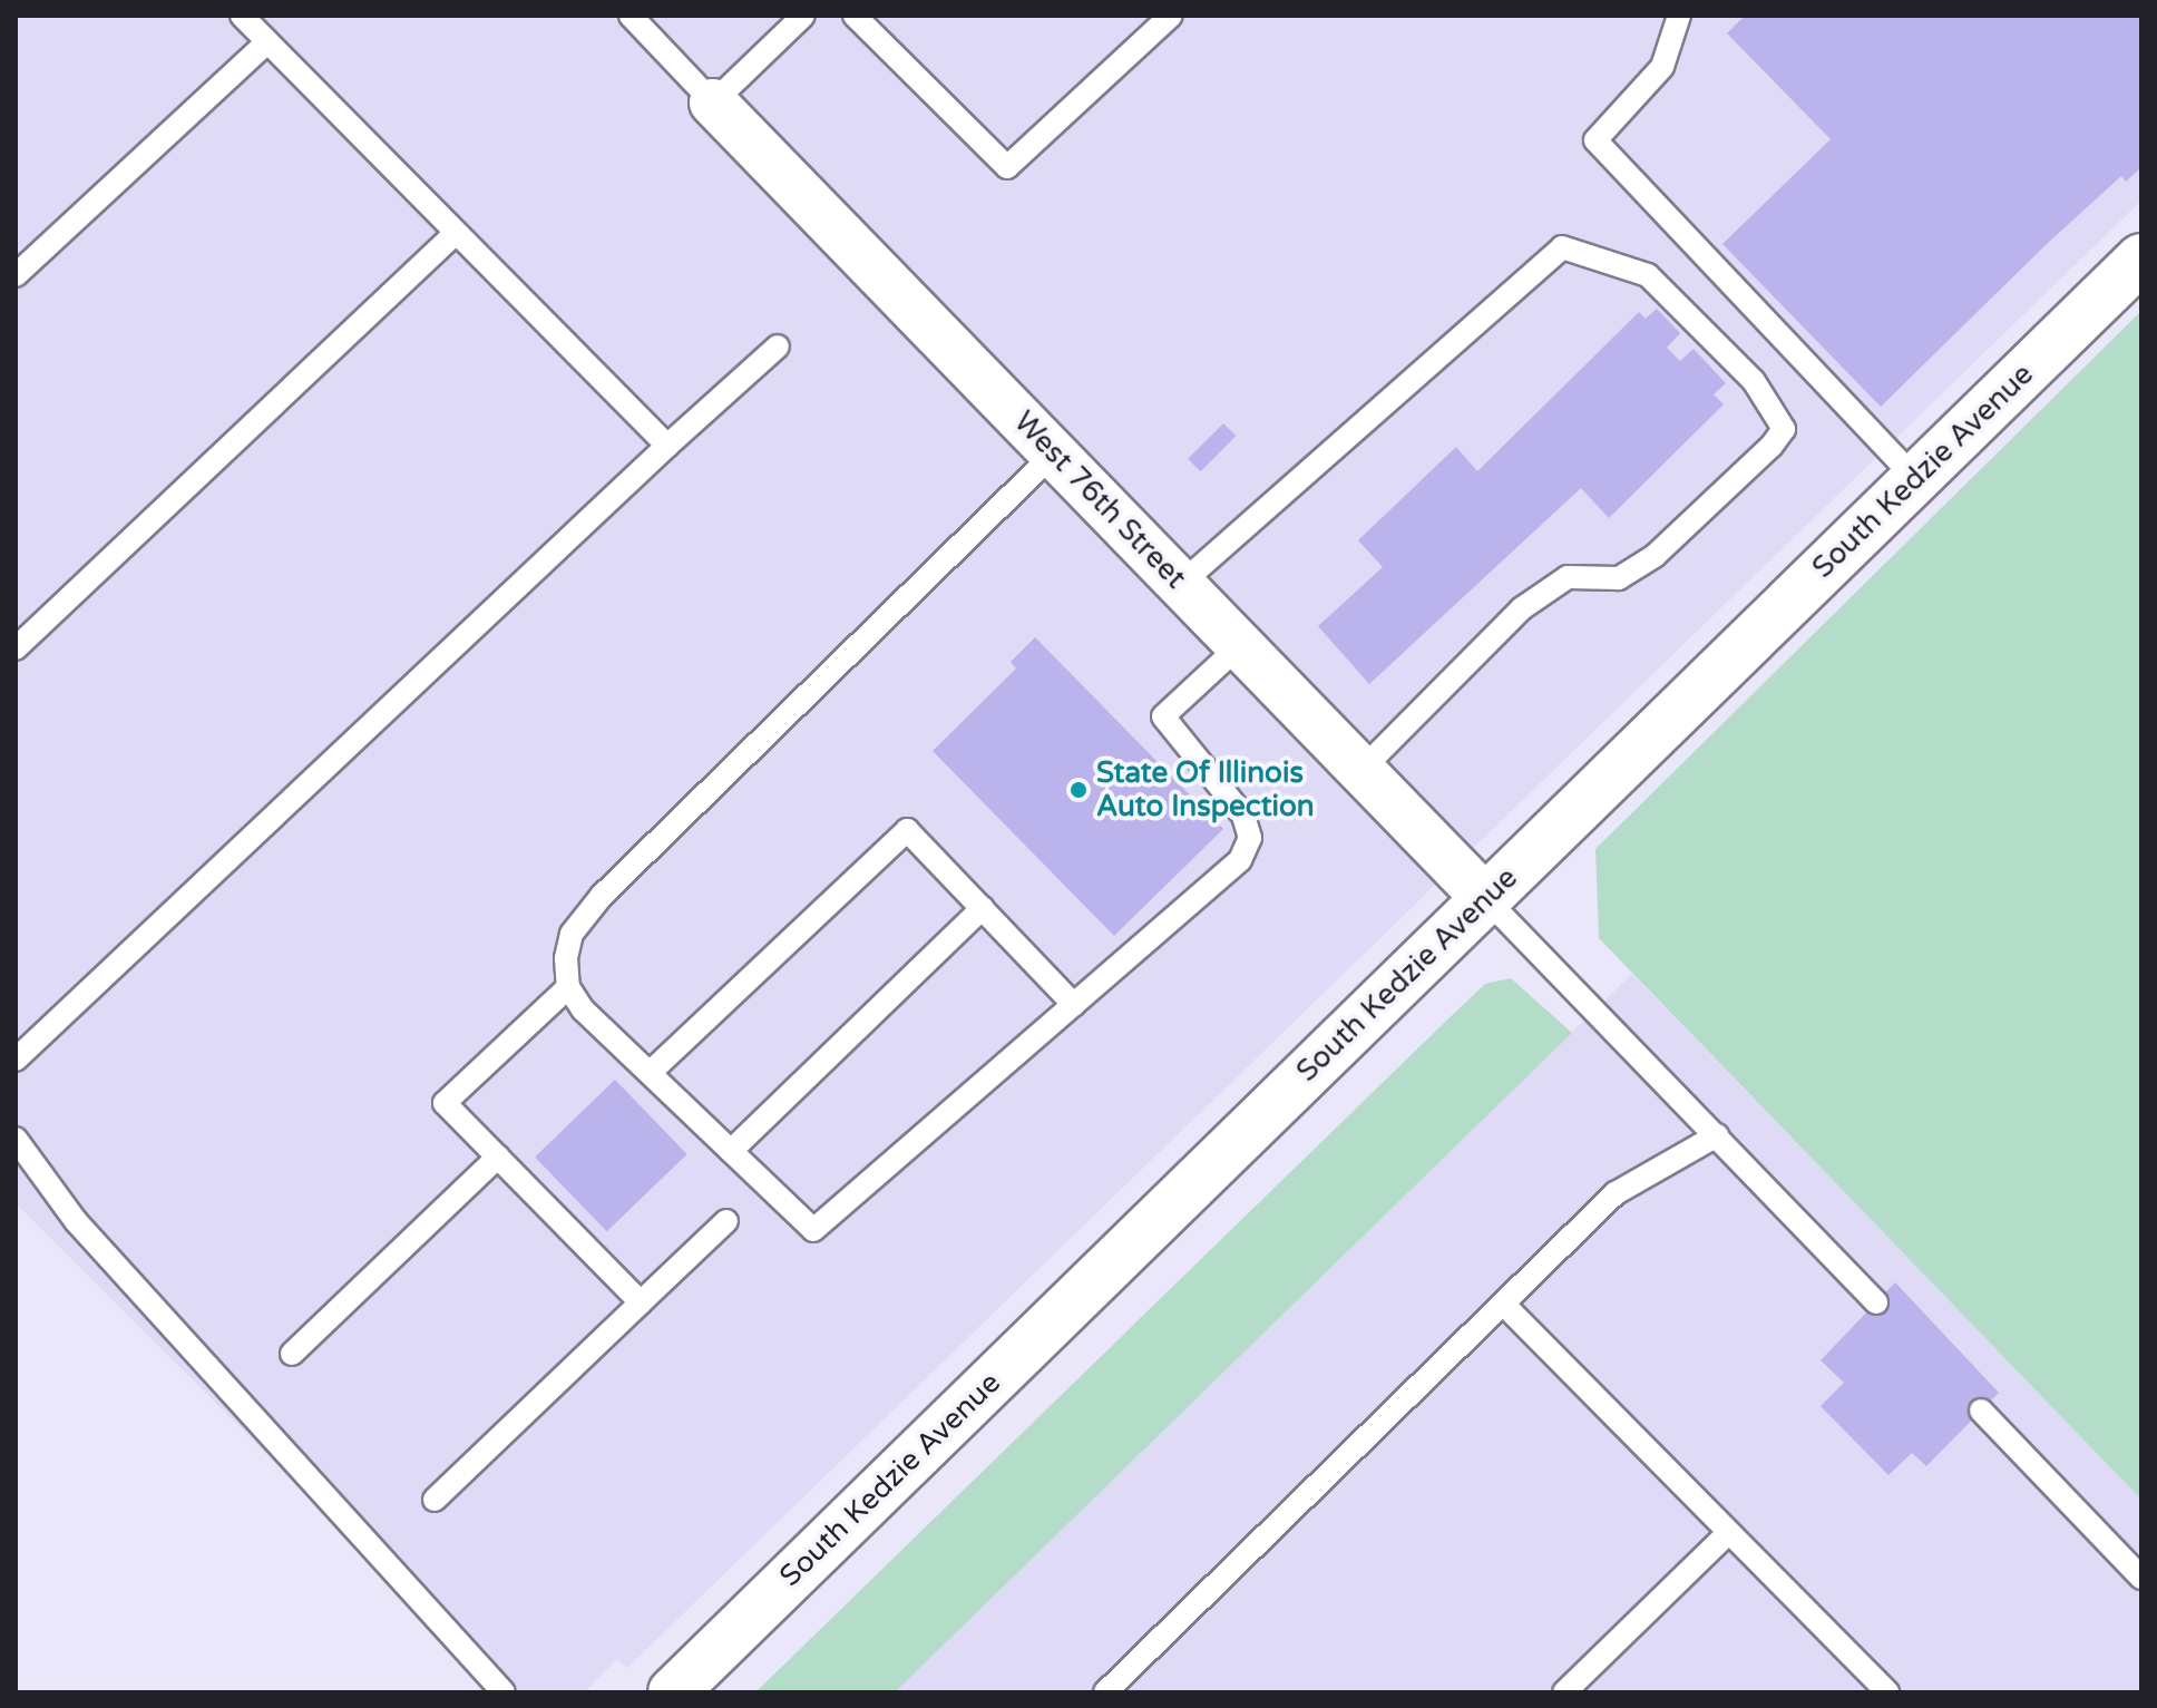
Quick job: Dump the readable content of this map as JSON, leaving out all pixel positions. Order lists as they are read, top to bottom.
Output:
{
  "streets": {
    "main road": ["South Kedzie Avenue"],
    "street": ["West 76th Street"]
  },
  "crossings": [
    ["South Kedzie Avenue", "West 76th Street"]
  ],
  "places": ["State Of Illinois Auto Inspection"]
}
